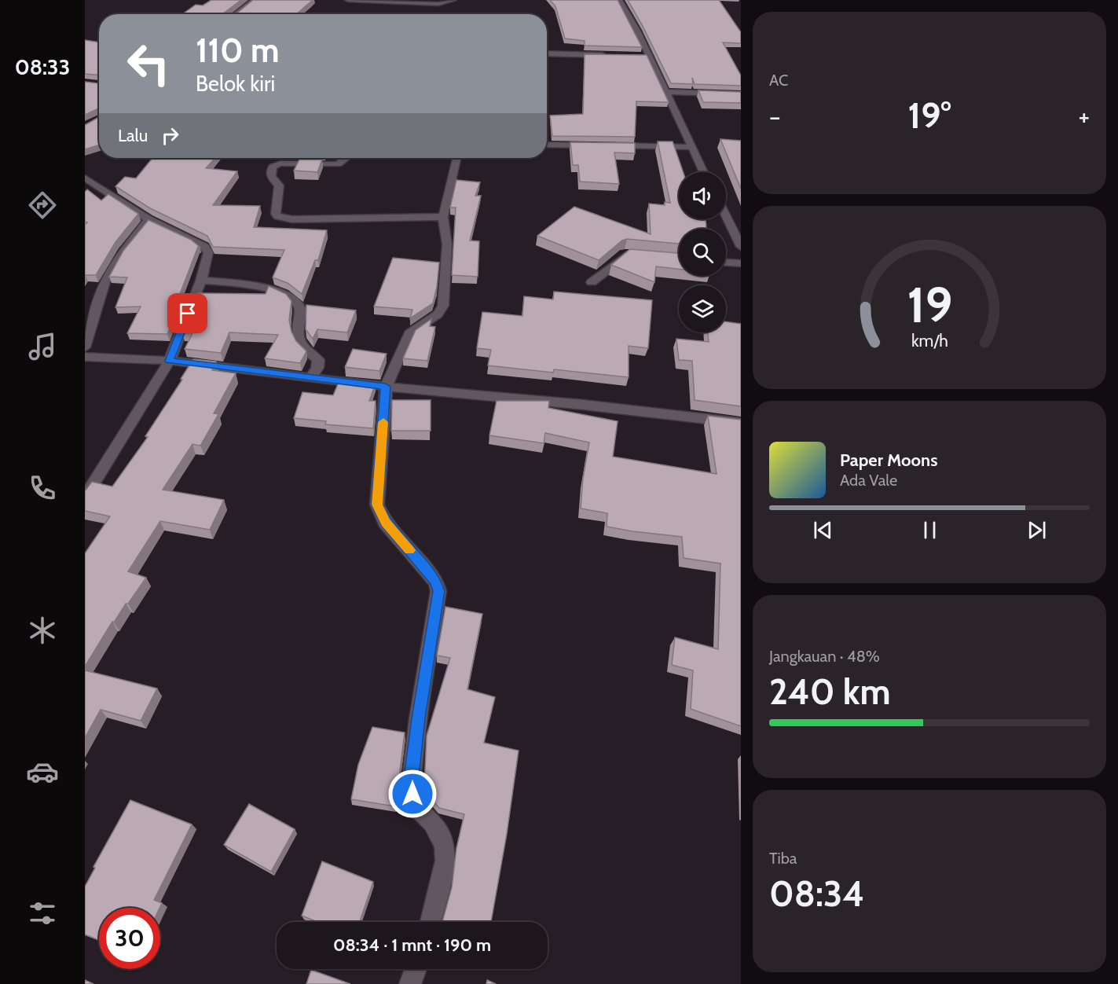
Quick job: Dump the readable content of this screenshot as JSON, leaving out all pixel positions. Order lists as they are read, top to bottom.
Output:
{
  "page": {
    "tabs": "08:33",
    "tile": [
      "AC",
      ["Jangkauan · 48%", "240 km"],
      ["Tiba", "08:34"]
    ],
    "turn": ["110 m", "Belok kiri"],
    "heat": ["−", "19°", "+"],
    "then": "Lalu",
    "song": ["Paper Moons", "Ada Vale"],
    "limit": "30",
    "trip": "08:34 · 1 mnt · 190 m",
    "gauge": ["19", "km/h"]
  }
}
